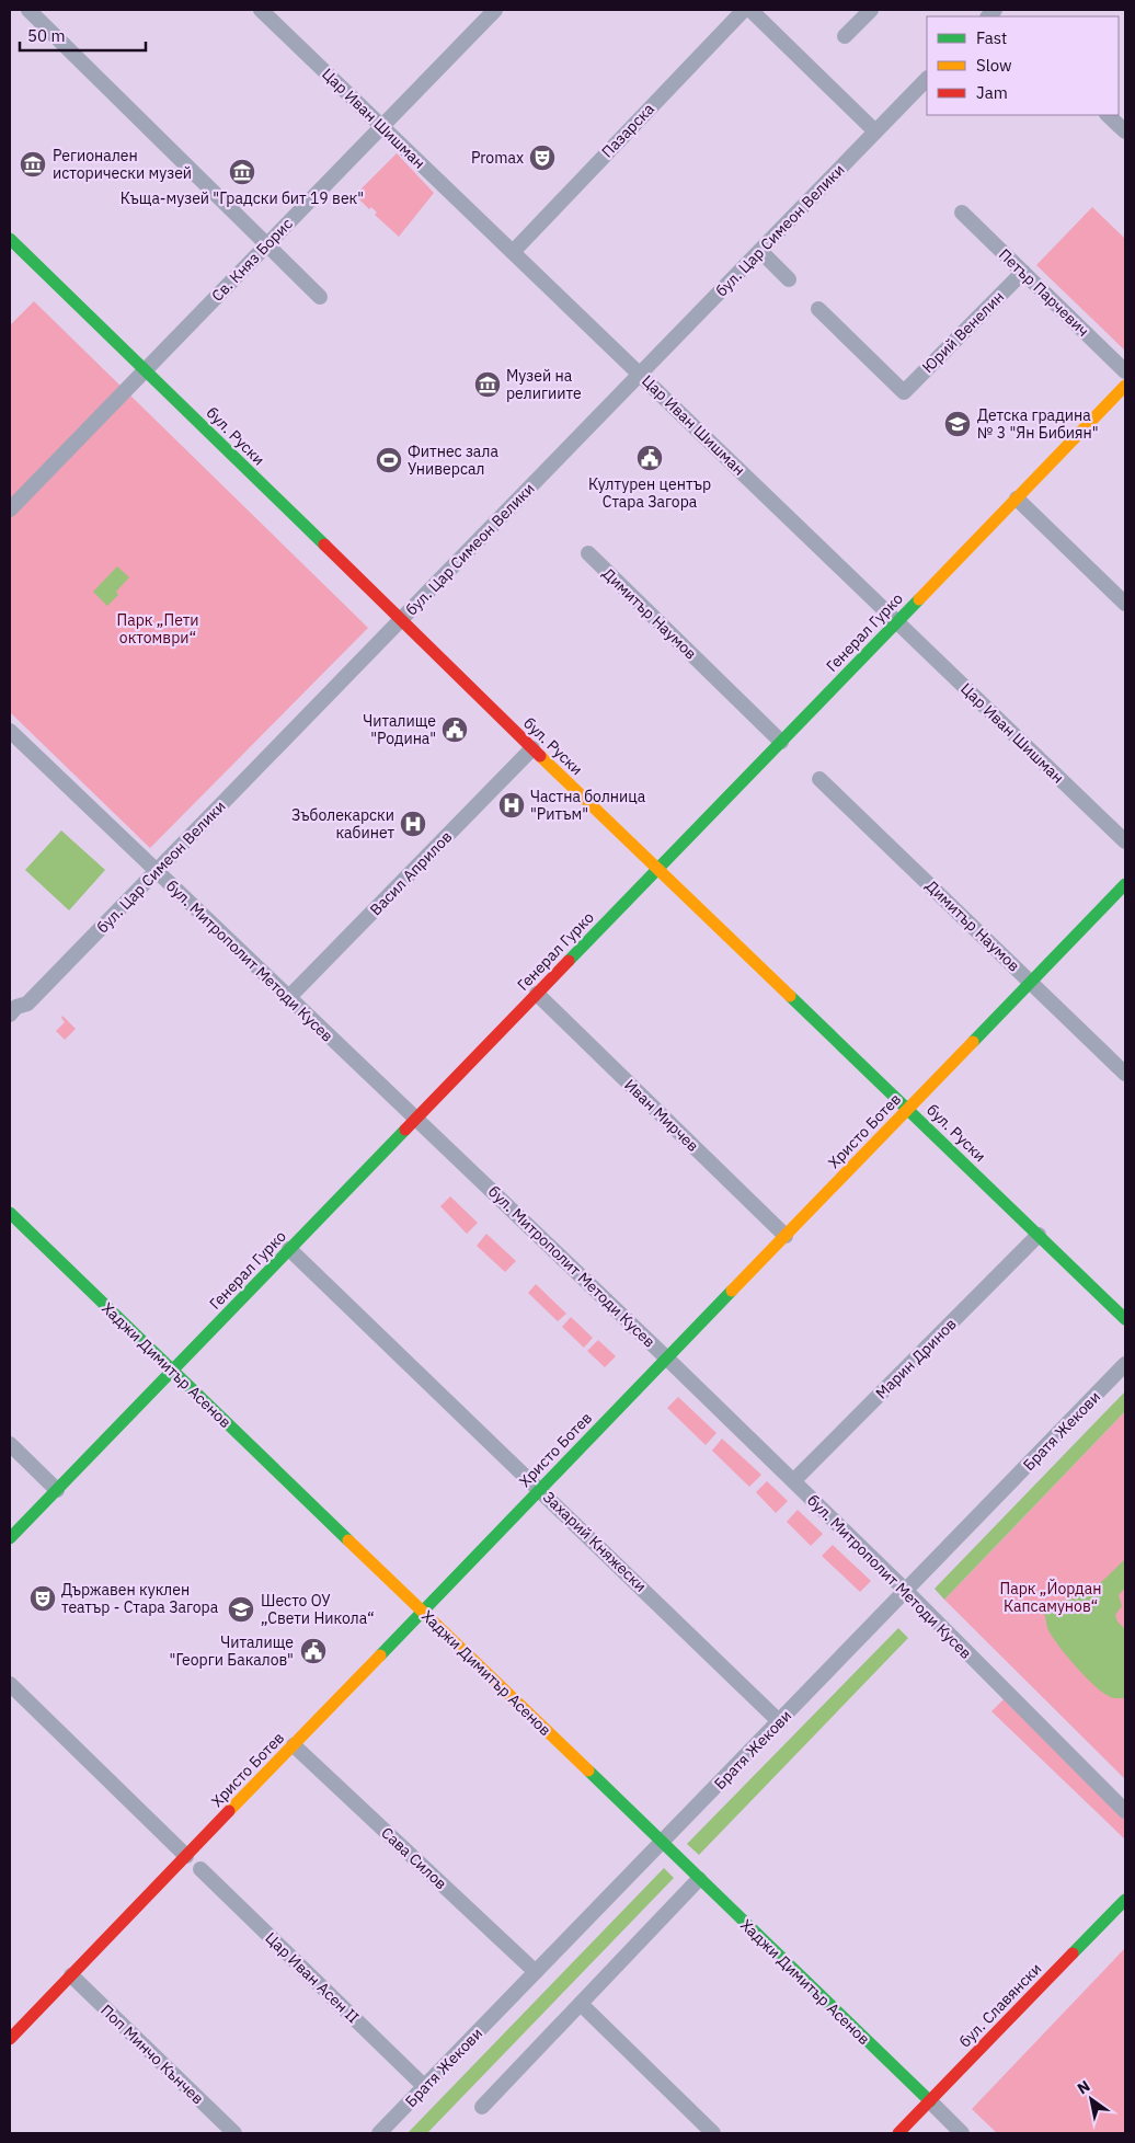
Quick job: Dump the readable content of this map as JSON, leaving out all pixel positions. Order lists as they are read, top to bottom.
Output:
{
  "streets": {
    "street": [
      "Цар Иван Шишман",
      "Пазарска",
      "бул. Цар Симеон Велики",
      "Св. Княз Борис",
      "Петър Парчевич",
      "Юрий Венелин",
      "бул. Руски",
      "Димитър Наумов",
      "Генерал Гурко",
      "Васил Априлов",
      "бул. Митрополит Методи Кусев",
      "Иван Мирчев",
      "Христо Ботев",
      "Марин Дринов",
      "Хаджи Димитър Асенов",
      "Братя Жекови",
      "Захарий Княжески",
      "Сава Силов",
      "Цар Иван Асен II",
      "бул. Славянски",
      "Поп Минчо Кънчев"
    ]
  },
  "crossings": [
    ["Цар Иван Шишман", "Пазарска"],
    ["Цар Иван Шишман", "бул. Цар Симеон Велики"],
    ["Цар Иван Шишман", "Св. Княз Борис"],
    ["Цар Иван Шишман", "Генерал Гурко"],
    ["бул. Цар Симеон Велики", "бул. Руски"],
    ["бул. Цар Симеон Велики", "бул. Митрополит Методи Кусев"],
    ["Св. Княз Борис", "бул. Руски"],
    ["Петър Парчевич", "Юрий Венелин"],
    ["бул. Руски", "Генерал Гурко"],
    ["бул. Руски", "Васил Априлов"],
    ["бул. Руски", "Христо Ботев"],
    ["бул. Руски", "Марин Дринов"],
    ["Димитър Наумов", "Генерал Гурко"],
    ["Димитър Наумов", "Христо Ботев"],
    ["Генерал Гурко", "бул. Митрополит Методи Кусев"],
    ["Генерал Гурко", "Иван Мирчев"],
    ["Генерал Гурко", "Хаджи Димитър Асенов"],
    ["Генерал Гурко", "Захарий Княжески"],
    ["Васил Априлов", "бул. Митрополит Методи Кусев"],
    ["бул. Митрополит Методи Кусев", "Христо Ботев"],
    ["бул. Митрополит Методи Кусев", "Марин Дринов"],
    ["бул. Митрополит Методи Кусев", "Братя Жекови"],
    ["Иван Мирчев", "Христо Ботев"],
    ["Христо Ботев", "Хаджи Димитър Асенов"],
    ["Христо Ботев", "Захарий Княжески"],
    ["Христо Ботев", "Сава Силов"],
    ["Христо Ботев", "Поп Минчо Кънчев"],
    ["Хаджи Димитър Асенов", "Братя Жекови"],
    ["Хаджи Димитър Асенов", "бул. Славянски"],
    ["Братя Жекови", "Захарий Княжески"],
    ["Братя Жекови", "Сава Силов"],
    ["Братя Жекови", "Цар Иван Асен II"]
  ],
  "parks": ["Парк „Пети октомври“", "Парк „Йордан Капсамунов“"],
  "places": {
    "theatre": ["Promax", "Държавен куклен театър - Стара Загора"],
    "museum": ["Регионален исторически музей", "Къща-музей \"Градски бит 19 век\"", "Музей на религиите"],
    "school or university": ["Детска градина № 3 \"Ян Бибиян\"", "Шесто ОУ „Свети Никола“"],
    "public building": ["Културен център Стара Загора", "Читалище \"Родина\"", "Читалище \"Георги Бакалов\""],
    "sports": ["Фитнес зала Универсал"],
    "hospital": ["Частна болница \"Ритъм\"", "Зъболекарски кабинет"]
  },
  "legend": ["Fast", "Slow", "Jam"],
  "scale_bar": "50 m",
  "north": "top left"
}
